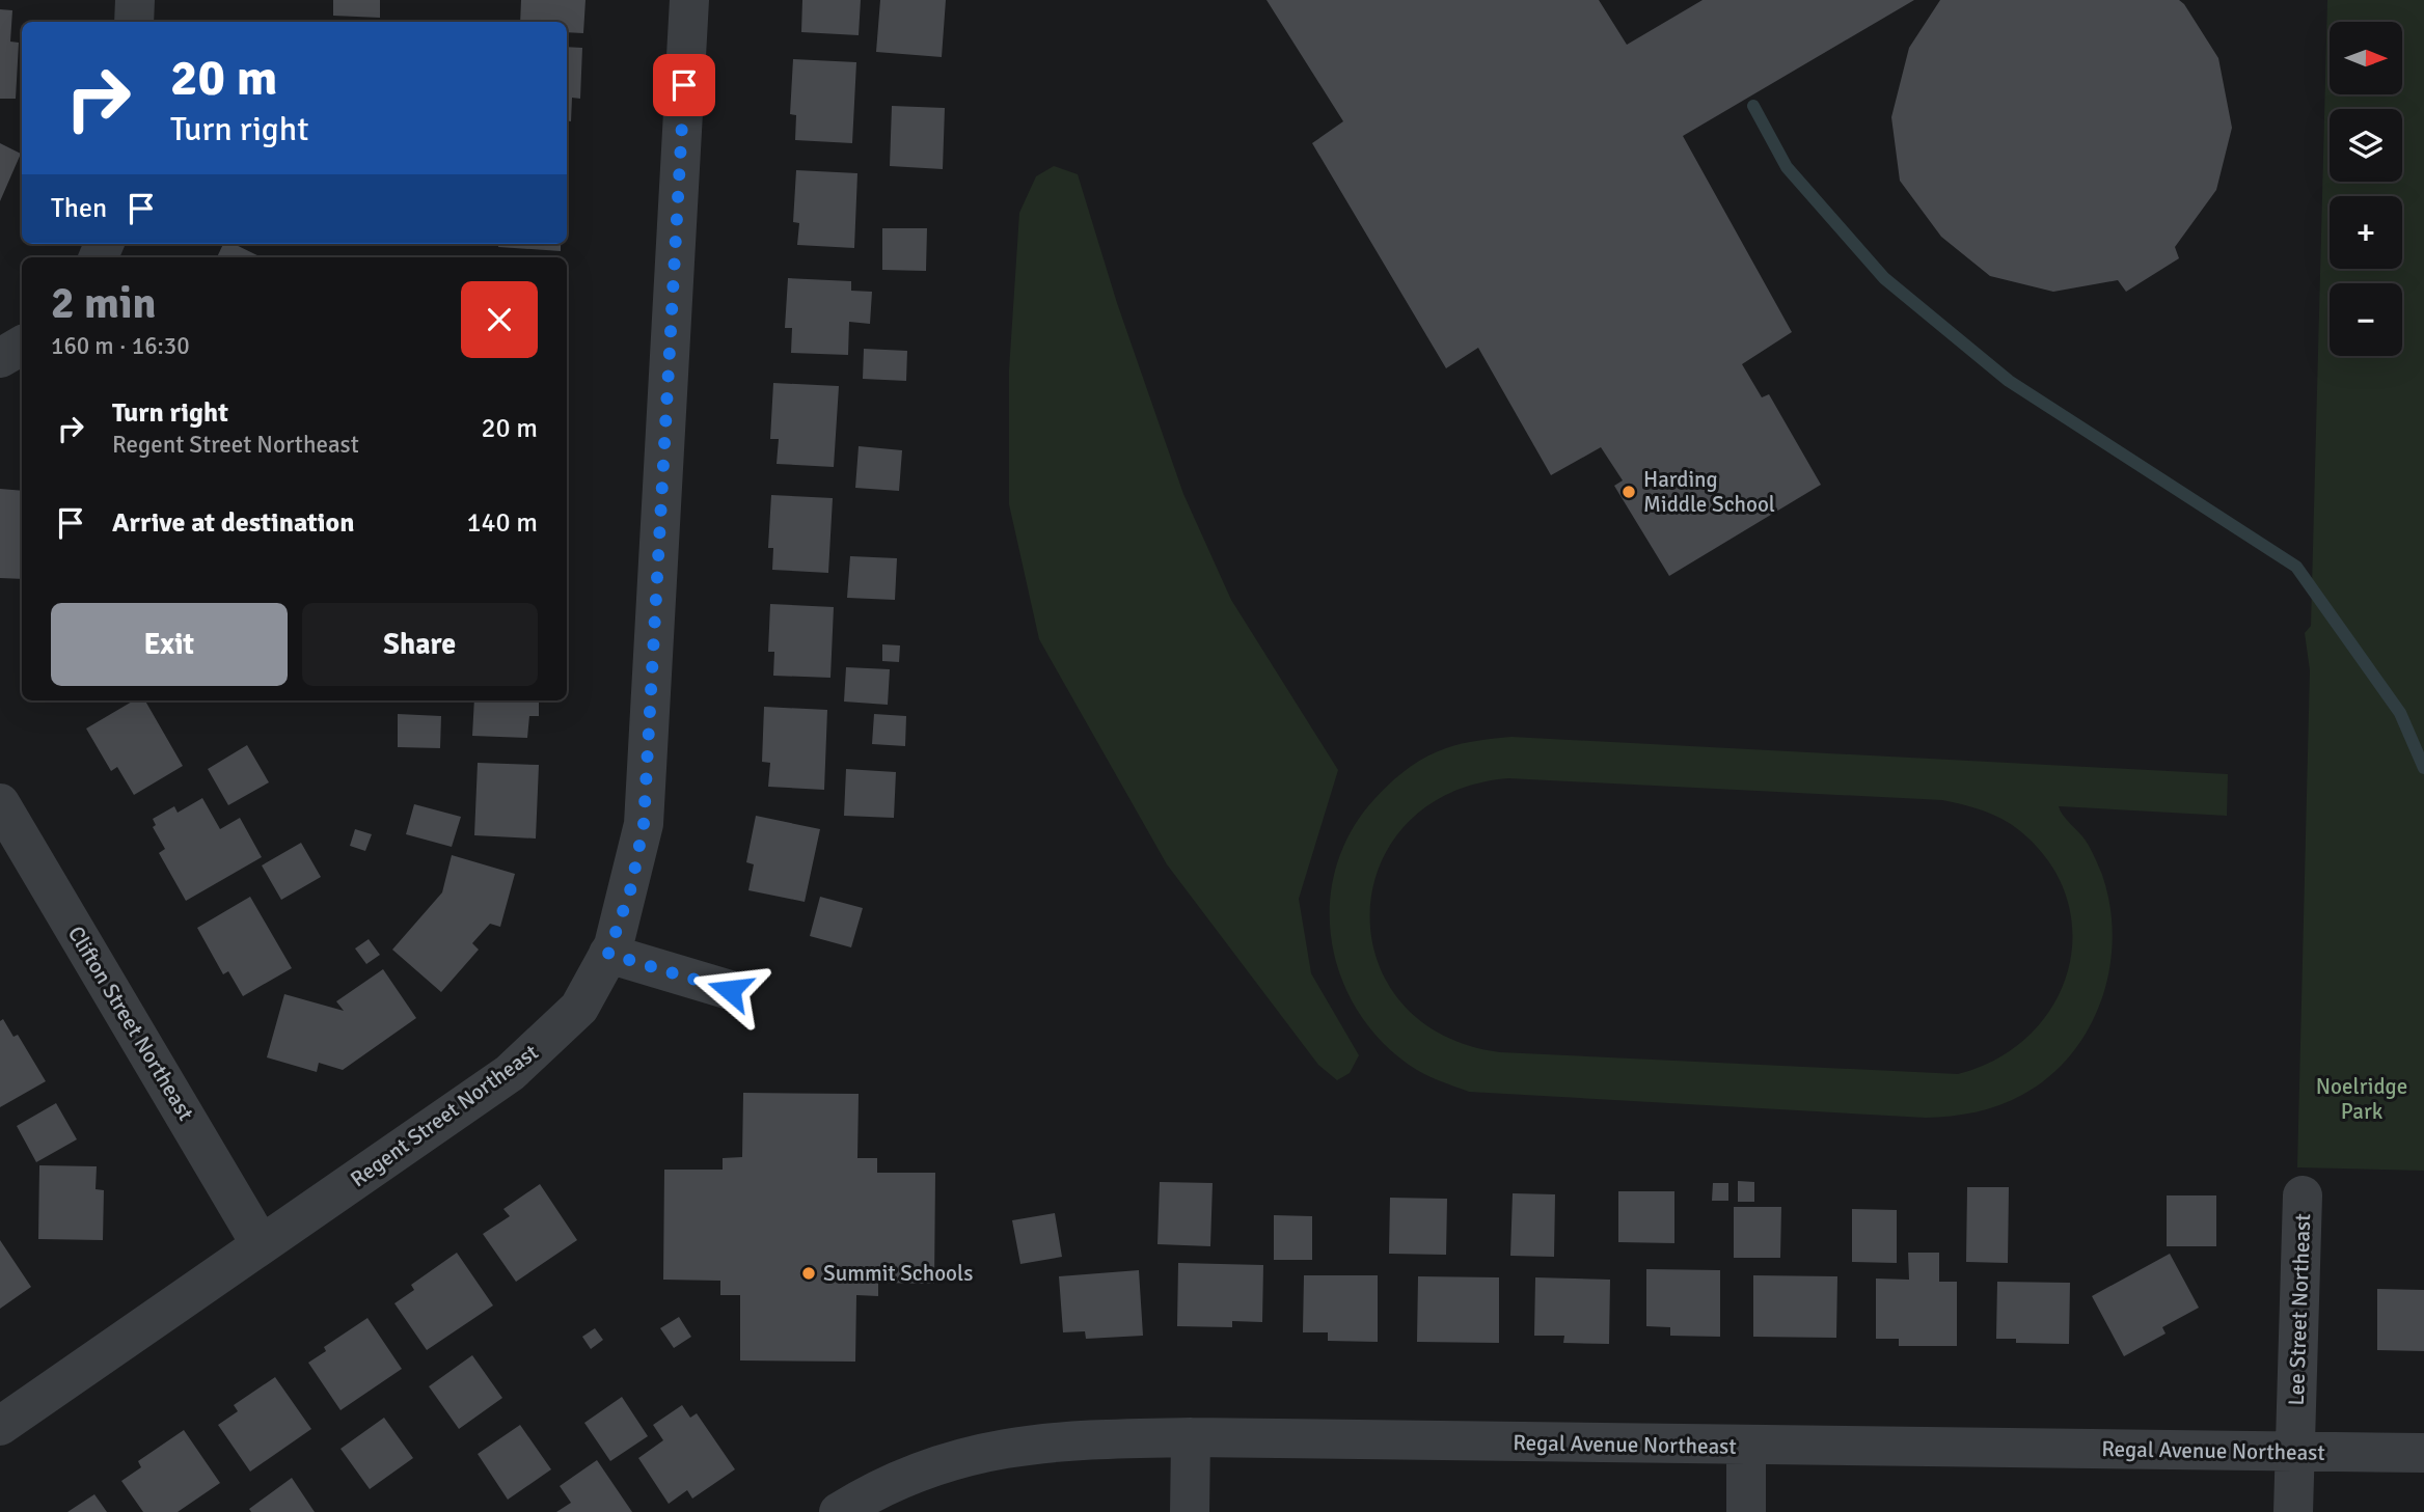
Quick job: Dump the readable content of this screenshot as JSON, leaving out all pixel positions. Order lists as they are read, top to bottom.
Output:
{
  "streets": {
    "street": [
      "Clifton Street Northeast",
      "Regent Street Northeast",
      "Lee Street Northeast",
      "Regal Avenue Northeast"
    ]
  },
  "crossings": [
    ["Clifton Street Northeast", "Regent Street Northeast"],
    ["Lee Street Northeast", "Regal Avenue Northeast"]
  ],
  "parks": ["Noelridge Park"],
  "places": ["Harding Middle School", "Summit Schools"],
  "north": "right",
  "page": {
    "map_buttons": ["+", "−"],
    "turn": ["20 m", "Turn right"],
    "then": "Then",
    "heading": ["2 min", "160 m · 16:30"],
    "list": [
      {
        "name": "Turn right",
        "note": "Regent Street Northeast",
        "value": "20 m"
      },
      {
        "name": "Arrive at destination",
        "value": "140 m"
      }
    ],
    "buttons": ["Exit", "Share"]
  }
}
